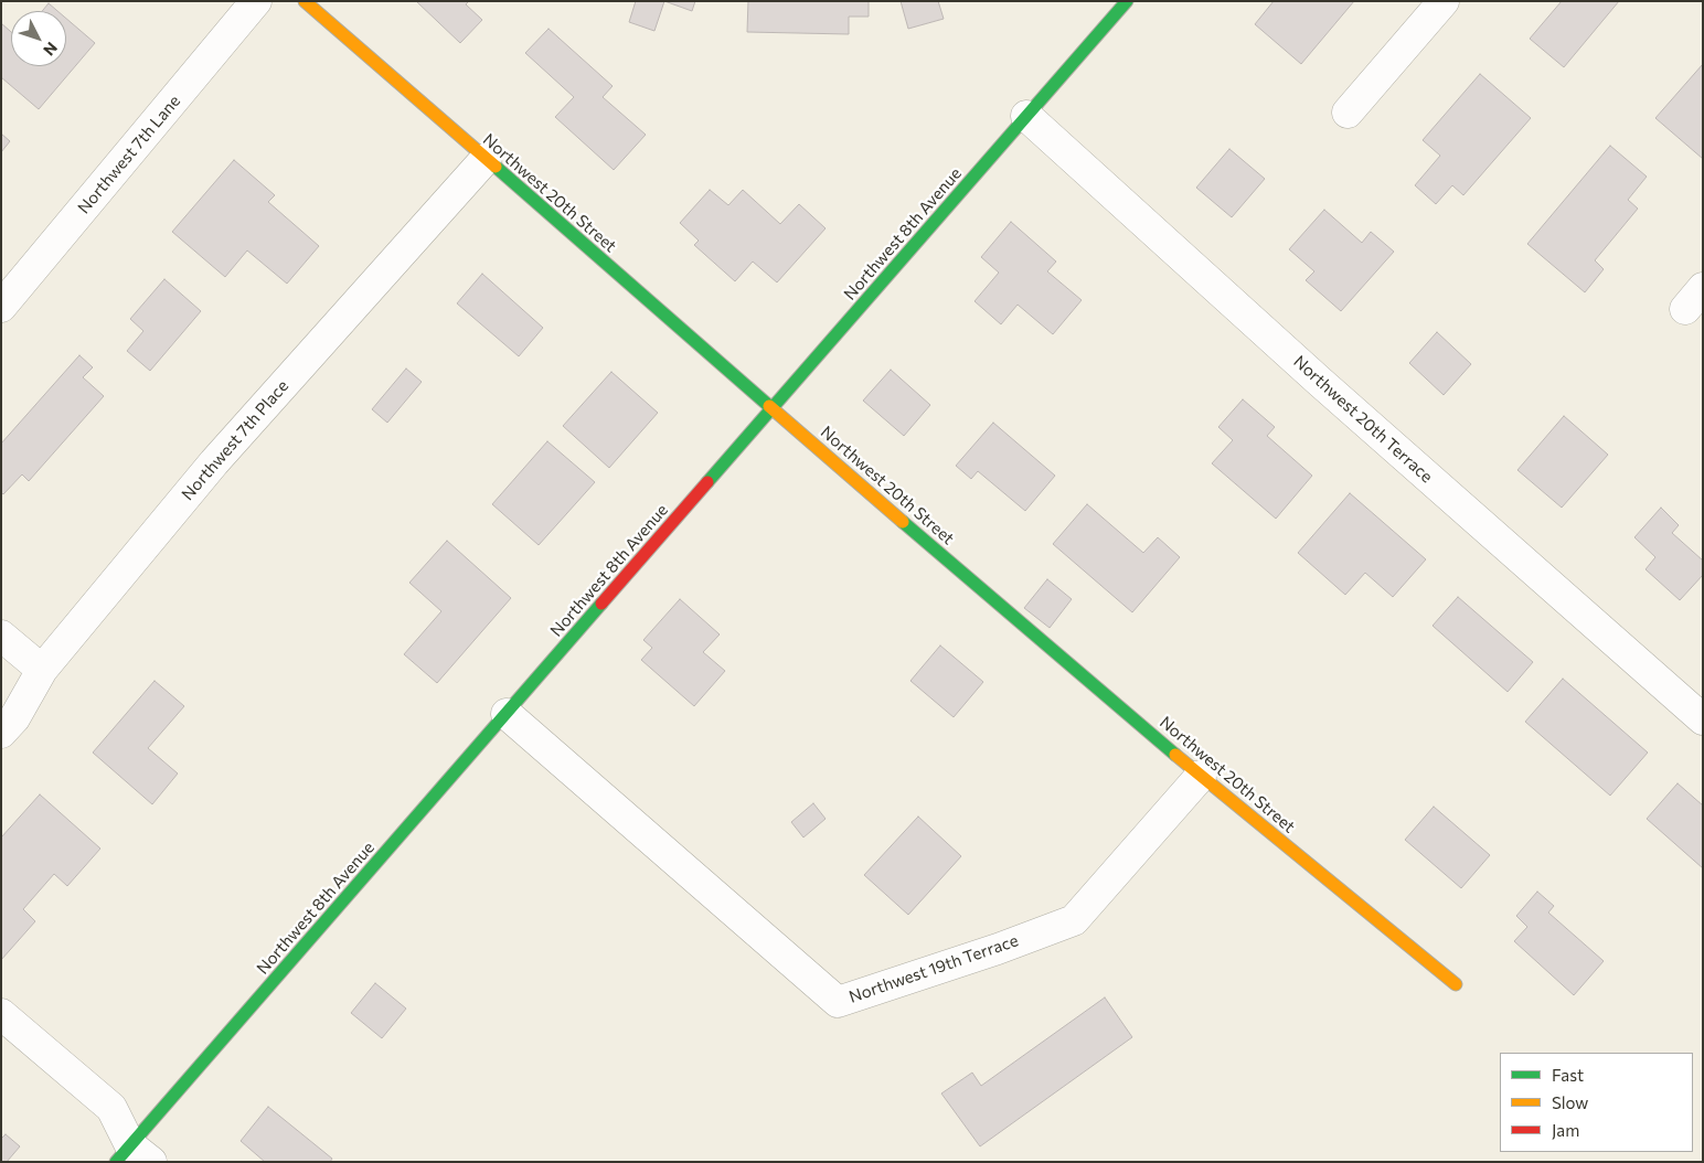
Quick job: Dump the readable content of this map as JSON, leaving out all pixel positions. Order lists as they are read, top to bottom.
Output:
{
  "streets": {
    "street": [
      "Northwest 7th Lane",
      "Northwest 20th Street",
      "Northwest 8th Avenue",
      "Northwest 20th Terrace",
      "Northwest 7th Place",
      "Northwest 19th Terrace"
    ]
  },
  "crossings": [
    ["Northwest 20th Street", "Northwest 8th Avenue"],
    ["Northwest 20th Street", "Northwest 7th Place"],
    ["Northwest 20th Street", "Northwest 19th Terrace"],
    ["Northwest 8th Avenue", "Northwest 20th Terrace"],
    ["Northwest 8th Avenue", "Northwest 19th Terrace"]
  ],
  "legend": ["Fast", "Slow", "Jam"],
  "north": "bottom right"
}
